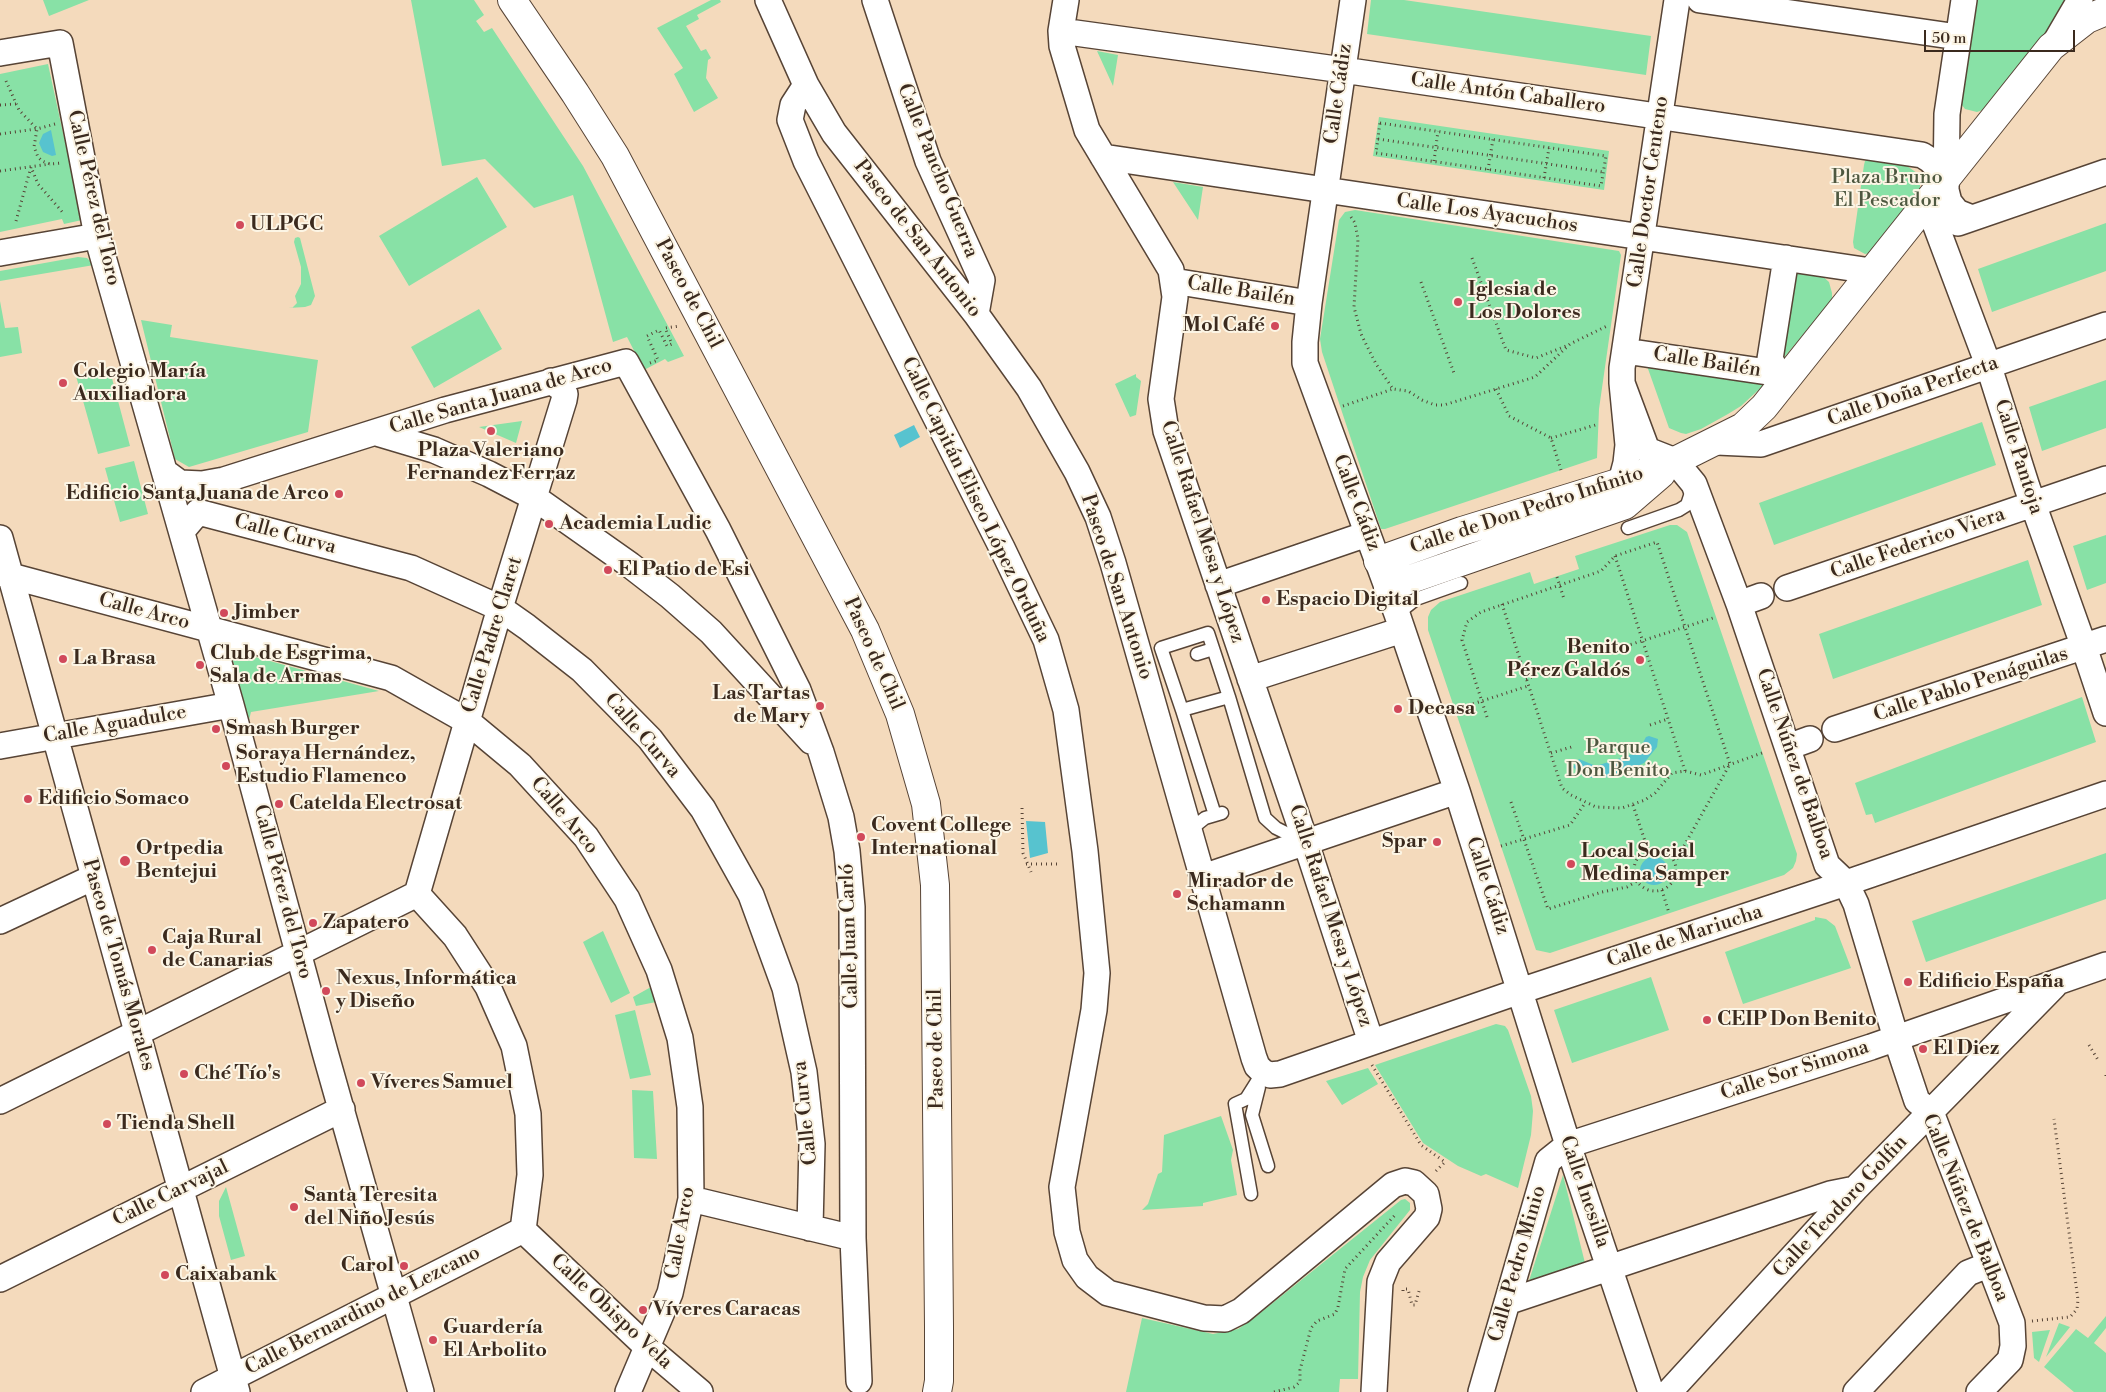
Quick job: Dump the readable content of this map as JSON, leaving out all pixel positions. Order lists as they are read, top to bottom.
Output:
{
  "streets": {
    "street": [
      "Calle Cádiz",
      "Calle Antón Caballero",
      "Calle Pancho Guerra",
      "Calle Doctor Centeno",
      "Calle Pérez del Toro",
      "Calle Los Ayacuchos",
      "Paseo de San Antonio",
      "Calle Bailén",
      "Paseo de Chil",
      "Calle Doña Perfecta",
      "Calle Santa Juana de Arco",
      "Calle Pantoja",
      "Calle Capitán Eliseo López Orduña",
      "Calle de Don Pedro Infinito",
      "Calle Rafael Mesa y López",
      "Calle Curva",
      "Calle Federico Viera",
      "Calle Arco",
      "Calle Padre Claret",
      "Calle Pablo Penáguilas",
      "Calle Aguadulce",
      "Calle Núñez de Balboa",
      "Calle Juan Carló",
      "Calle de Mariucha",
      "Paseo de Tomás Morales",
      "Calle Sor Simona",
      "Calle Inesilla",
      "Calle Carvajal",
      "Calle Teodoro Golfin",
      "Calle Pedro Minio",
      "Calle Bernardino de Lezcano",
      "Calle Obispo Vela"
    ]
  },
  "crossings": [
    ["Calle Cádiz", "Calle Antón Caballero"],
    ["Calle Cádiz", "Calle Los Ayacuchos"],
    ["Calle Cádiz", "Calle Bailén"],
    ["Calle Cádiz", "Calle de Don Pedro Infinito"],
    ["Calle Cádiz", "Calle de Mariucha"],
    ["Calle Cádiz", "Calle Inesilla"],
    ["Calle Antón Caballero", "Calle Doctor Centeno"],
    ["Calle Antón Caballero", "Calle de Don Pedro Infinito"],
    ["Calle Antón Caballero", "Calle Rafael Mesa y López"],
    ["Calle Pancho Guerra", "Paseo de San Antonio"],
    ["Calle Doctor Centeno", "Calle Los Ayacuchos"],
    ["Calle Doctor Centeno", "Calle Bailén"],
    ["Calle Doctor Centeno", "Calle de Don Pedro Infinito"],
    ["Calle Doctor Centeno", "Calle Núñez de Balboa"],
    ["Calle Pérez del Toro", "Calle Santa Juana de Arco"],
    ["Calle Pérez del Toro", "Calle Arco"],
    ["Calle Pérez del Toro", "Calle Aguadulce"],
    ["Calle Pérez del Toro", "Calle Carvajal"],
    ["Calle Pérez del Toro", "Calle Bernardino de Lezcano"],
    ["Calle Los Ayacuchos", "Calle de Don Pedro Infinito"],
    ["Calle Los Ayacuchos", "Calle Rafael Mesa y López"],
    ["Paseo de San Antonio", "Calle Capitán Eliseo López Orduña"],
    ["Paseo de San Antonio", "Calle de Mariucha"],
    ["Calle Bailén", "Calle de Don Pedro Infinito"],
    ["Calle Bailén", "Calle Rafael Mesa y López"],
    ["Calle Doña Perfecta", "Calle Pantoja"],
    ["Calle Doña Perfecta", "Calle de Don Pedro Infinito"],
    ["Calle Santa Juana de Arco", "Calle Padre Claret"],
    ["Calle Santa Juana de Arco", "Calle Juan Carló"],
    ["Calle Pantoja", "Calle de Don Pedro Infinito"],
    ["Calle Pantoja", "Calle Federico Viera"],
    ["Calle Pantoja", "Calle Pablo Penáguilas"],
    ["Calle de Don Pedro Infinito", "Calle Núñez de Balboa"],
    ["Calle Rafael Mesa y López", "Calle de Mariucha"],
    ["Calle Curva", "Calle Padre Claret"],
    ["Calle Arco", "Calle Padre Claret"],
    ["Calle Arco", "Paseo de Tomás Morales"],
    ["Calle Arco", "Calle Obispo Vela"],
    ["Calle Aguadulce", "Paseo de Tomás Morales"],
    ["Calle Núñez de Balboa", "Calle de Mariucha"],
    ["Calle Núñez de Balboa", "Calle Sor Simona"],
    ["Calle Núñez de Balboa", "Calle Teodoro Golfin"],
    ["Calle de Mariucha", "Calle Inesilla"],
    ["Paseo de Tomás Morales", "Calle Carvajal"],
    ["Paseo de Tomás Morales", "Calle Bernardino de Lezcano"],
    ["Calle Sor Simona", "Calle Inesilla"],
    ["Calle Sor Simona", "Calle Teodoro Golfin"],
    ["Calle Sor Simona", "Calle Pedro Minio"],
    ["Calle Inesilla", "Calle Pedro Minio"],
    ["Calle Bernardino de Lezcano", "Calle Obispo Vela"]
  ],
  "parks": ["Plaza Bruno El Pescador", "Parque Don Benito"],
  "places": [
    "ULPGC",
    "Iglesia de Los Dolores",
    "Mol Café",
    "Colegio María Auxiliadora",
    "Plaza Valeriano Fernandez Ferraz",
    "Edificio Santa Juana de Arco",
    "Academia Ludic",
    "El Patio de Esi",
    "Espacio Digital",
    "Jimber",
    "La Brasa",
    "Benito Pérez Galdós",
    "Club de Esgrima, Sala de Armas",
    "Las Tartas de Mary",
    "Decasa",
    "Smash Burger",
    "Soraya Hernández, Estudio Flamenco",
    "Edificio Somaco",
    "Catelda Electrosat",
    "Covent College International",
    "Spar",
    "Ortpedia Bentejui",
    "Local Social Medina Samper",
    "Mirador de Schamann",
    "Zapatero",
    "Caja Rural de Canarias",
    "Edificio España",
    "Nexus, Informática y Diseño",
    "CEIP Don Benito",
    "El Diez",
    "Ché Tío's",
    "Víveres Samuel",
    "Tienda Shell",
    "Santa Teresita del Niño Jesús",
    "Carol",
    "Caixabank",
    "Víveres Caracas",
    "Guardería El Arbolito"
  ],
  "scale_bar": "50 m"
}
